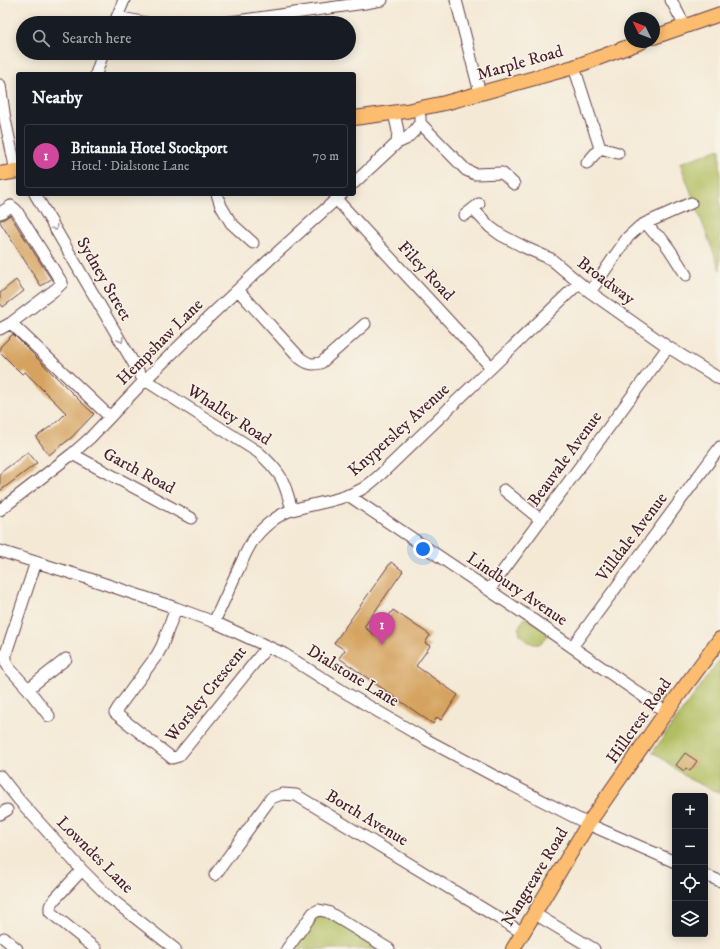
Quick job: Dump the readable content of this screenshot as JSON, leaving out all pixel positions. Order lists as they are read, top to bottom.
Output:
{
  "streets": {
    "main road": ["Marple Road", "Hillcrest Road", "Nangreave Road"],
    "street": [
      "Filey Road",
      "Sydney Street",
      "Broadway",
      "Hempshaw Lane",
      "Whalley Road",
      "Knypersley Avenue",
      "Beauvale Avenue",
      "Garth Road",
      "Villdale Avenue",
      "Lindbury Avenue",
      "Dialstone Lane",
      "Worsley Crescent",
      "Borth Avenue",
      "Lowndes Lane"
    ]
  },
  "crossings": [
    ["Filey Road", "Hempshaw Lane"],
    ["Filey Road", "Knypersley Avenue"],
    ["Sydney Street", "Hempshaw Lane"],
    ["Sydney Street", "Whalley Road"],
    ["Broadway", "Knypersley Avenue"],
    ["Broadway", "Beauvale Avenue"],
    ["Hempshaw Lane", "Whalley Road"],
    ["Hempshaw Lane", "Garth Road"],
    ["Whalley Road", "Knypersley Avenue"],
    ["Knypersley Avenue", "Lindbury Avenue"],
    ["Knypersley Avenue", "Dialstone Lane"],
    ["Beauvale Avenue", "Lindbury Avenue"],
    ["Villdale Avenue", "Lindbury Avenue"],
    ["Lindbury Avenue", "Hillcrest Road"],
    ["Dialstone Lane", "Worsley Crescent"],
    ["Dialstone Lane", "Hillcrest Road"],
    ["Dialstone Lane", "Nangreave Road"],
    ["Hillcrest Road", "Nangreave Road"],
    ["Borth Avenue", "Nangreave Road"]
  ],
  "north": "top left",
  "page": {
    "search": "Search here",
    "heading": "Nearby",
    "list": [
      {
        "mark": "1",
        "name": "Britannia Hotel Stockport",
        "note": "Hotel · Dialstone Lane",
        "value": "70 m"
      }
    ],
    "pins": "1",
    "map_buttons": ["+", "−"]
  }
}
